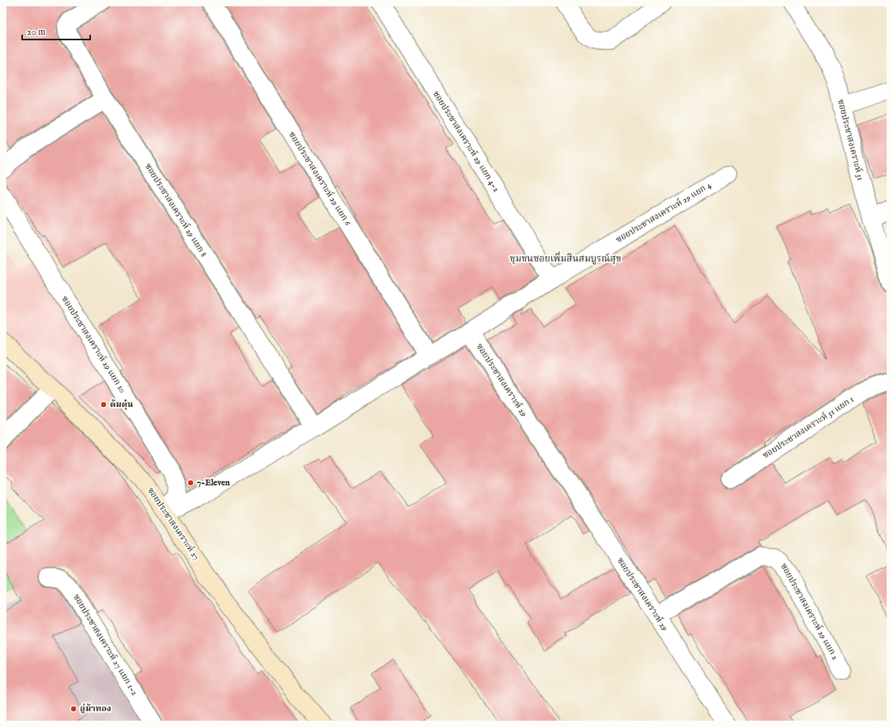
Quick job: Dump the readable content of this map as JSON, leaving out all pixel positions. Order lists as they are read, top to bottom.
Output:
{
  "streets": {
    "street": [
      "ซอยประชาสงเคราะห์ 31",
      "ซอยประชาสงเคราะห์ 29 แยก 4-2",
      "ซอยประชาสงเคราะห์ 29 แยก 6",
      "ซอยประชาสงเคราะห์ 29 แยก 8",
      "ซอยประชาสงเคราะห์ 29 แยก 4",
      "ซอยประชาสงเคราะห์ 29 แยก 10",
      "ซอยประชาสงเคราะห์ 29",
      "ซอยประชาสงเคราะห์ 31 แยก 1",
      "ซอยประชาสงเคราะห์ 27",
      "ซอยประชาสงเคราะห์ 29 แยก 2",
      "ซอยประชาสงเคราะห์ 27 แยก 1-2"
    ]
  },
  "crossings": [
    ["ซอยประชาสงเคราะห์ 29 แยก 4-2", "ซอยประชาสงเคราะห์ 29 แยก 4"],
    ["ซอยประชาสงเคราะห์ 29 แยก 4", "ซอยประชาสงเคราะห์ 29"],
    ["ซอยประชาสงเคราะห์ 29 แยก 10", "ซอยประชาสงเคราะห์ 27"],
    ["ซอยประชาสงเคราะห์ 29", "ซอยประชาสงเคราะห์ 29 แยก 2"]
  ],
  "districts": ["ชุมชนซอยเพิ่มสินสมบูรณ์สุข"],
  "places": ["ต้มตุ๋น", "7-Eleven", "อู่ม้าทอง"],
  "scale_bar": "20 m"
}
